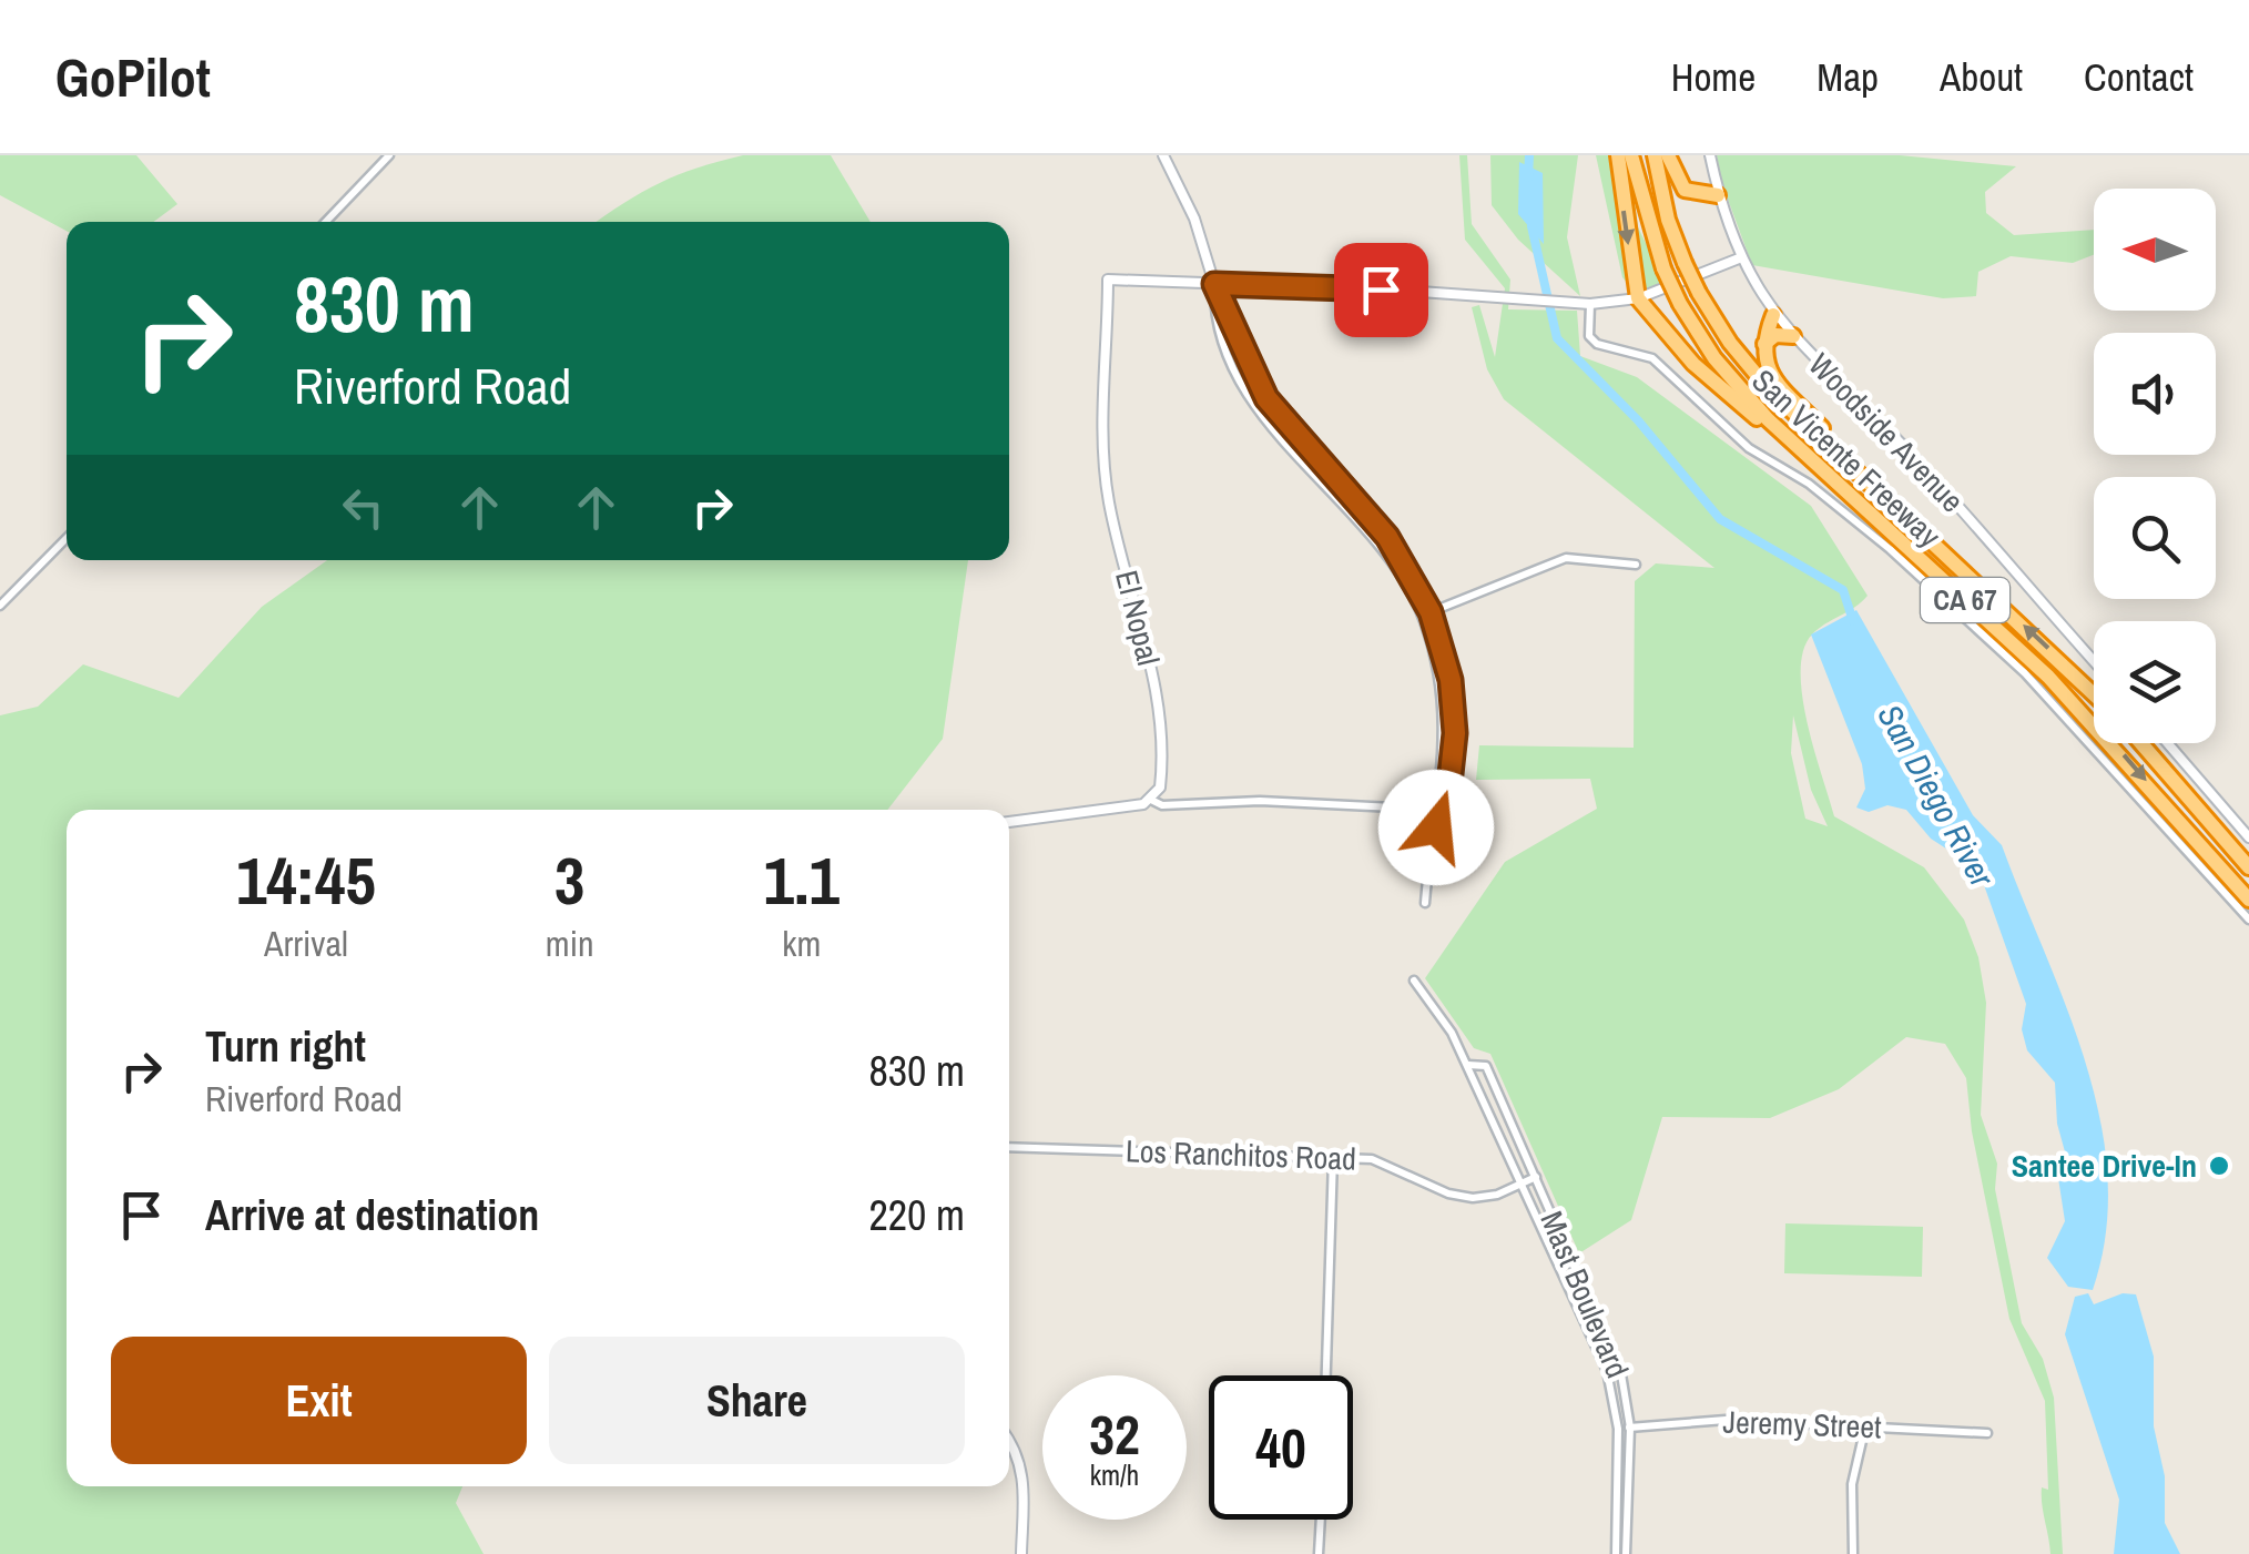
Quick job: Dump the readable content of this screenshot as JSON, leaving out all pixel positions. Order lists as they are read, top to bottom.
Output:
{
  "streets": {
    "highway": ["San Vicente Freeway", "CA 67"],
    "main road": ["Woodside Avenue", "El Nopal"],
    "street": ["Los Ranchitos Road", "Mast Boulevard", "Jeremy Street"]
  },
  "crossings": [
    ["Los Ranchitos Road", "Mast Boulevard"],
    ["Mast Boulevard", "Jeremy Street"]
  ],
  "water": ["San Diego River"],
  "places": ["Santee Drive-In"],
  "north": "left",
  "page": {
    "header": "GoPilot",
    "nav": [
      "Home",
      "Map",
      "About",
      "Contact"
    ],
    "turn": ["830 m", "Riverford Road"],
    "eta": [
      "14:45",
      "Arrival",
      "3",
      "min",
      "1.1",
      "km"
    ],
    "list": [
      {
        "name": "Turn right",
        "note": "Riverford Road",
        "value": "830 m"
      },
      {
        "name": "Arrive at destination",
        "value": "220 m"
      }
    ],
    "buttons": ["Exit", "Share"],
    "speed": "32 km/h",
    "limit": "40"
  }
}
